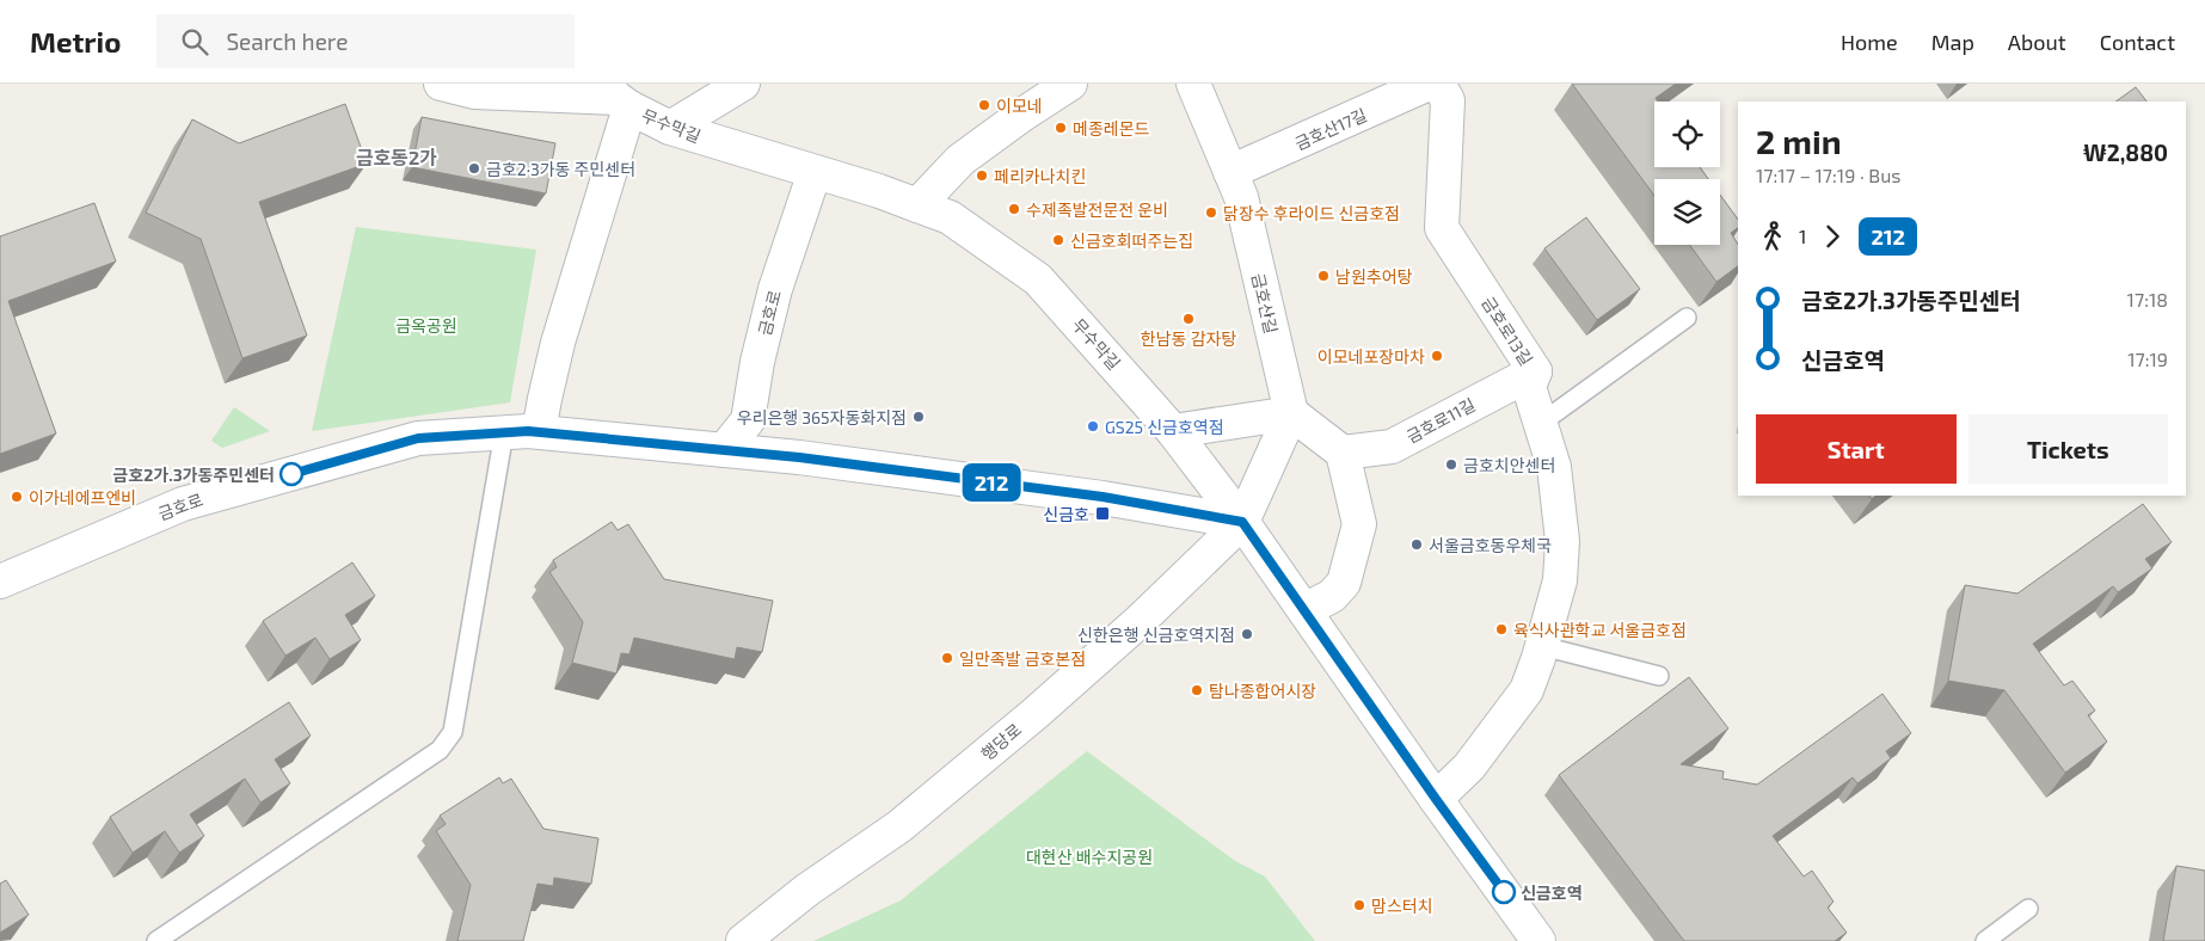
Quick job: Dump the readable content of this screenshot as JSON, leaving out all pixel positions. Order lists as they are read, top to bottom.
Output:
{
  "streets": {
    "street": [
      "무수막길",
      "금호산17길",
      "금호산길",
      "금호로",
      "금호로13길",
      "금호로11길",
      "행당로"
    ]
  },
  "crossings": [
    ["무수막길", "금호로"],
    ["무수막길", "행당로"],
    ["금호산17길", "금호산길"],
    ["금호로", "행당로"],
    ["금호로13길", "금호로11길"]
  ],
  "districts": ["금호동2가"],
  "parks": ["금옥공원", "대현산 배수지공원"],
  "places": {
    "other": [
      "이모네",
      "메종레몬드",
      "금호2·3가동 주민센터",
      "페리카나치킨",
      "수제족발전문전 운비",
      "닭장수 후라이드 신금호점",
      "신금호회떠주는집",
      "남원추어탕",
      "한남동 감자탕",
      "이모네포장마차",
      "우리은행 365자동화지점",
      "GS25 신금호역점",
      "금호치안센터",
      "금호2가.3가동주민센터",
      "이가네에프엔비",
      "서울금호동우체국",
      "육식사관학교 서울금호점",
      "신한은행 신금호역지점",
      "일만족발 금호본점",
      "탐나종합어시장",
      "신금호역",
      "맘스터치"
    ],
    "transit": ["신금호"]
  },
  "lines": ["bus line 212"],
  "page": {
    "header": "Metrio",
    "search": "Search here",
    "nav": [
      "Home",
      "Map",
      "About",
      "Contact"
    ],
    "on_map": "212",
    "heading": ["2 min", "17:17 – 17:19 · Bus", "₩2,880"],
    "legs": ["1", "212"],
    "list": [
      {
        "name": "금호2가.3가동주민센터",
        "value": "17:18"
      },
      {
        "name": "신금호역",
        "value": "17:19"
      }
    ],
    "buttons": ["Start", "Tickets"]
  }
}
